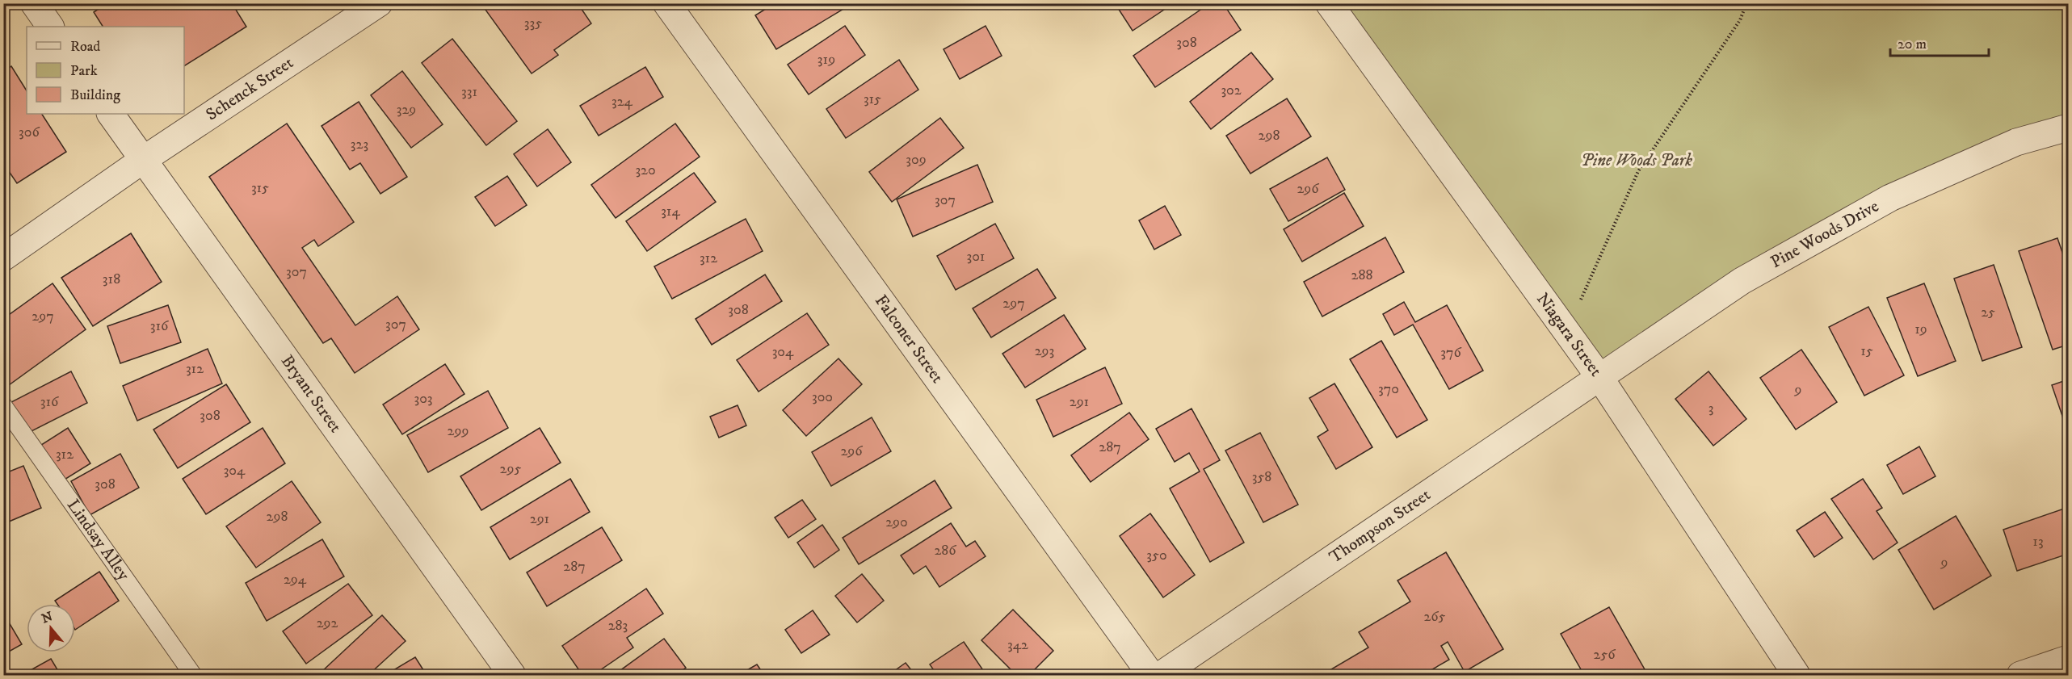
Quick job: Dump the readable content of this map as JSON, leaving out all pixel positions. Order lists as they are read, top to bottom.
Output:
{
  "streets": {
    "street": [
      "Schenck Street",
      "Pine Woods Drive",
      "Niagara Street",
      "Falconer Street",
      "Bryant Street",
      "Thompson Street"
    ],
    "lane": ["Lindsay Alley"]
  },
  "crossings": [
    ["Schenck Street", "Bryant Street"],
    ["Pine Woods Drive", "Niagara Street"],
    ["Pine Woods Drive", "Thompson Street"],
    ["Niagara Street", "Thompson Street"]
  ],
  "parks": ["Pine Woods Park"],
  "house_numbers": [
    "335",
    "308",
    "319",
    "302",
    "331",
    "315",
    "324",
    "329",
    "306",
    "298",
    "323",
    "309",
    "320",
    "315",
    "296",
    "307",
    "314",
    "301",
    "312",
    "307",
    "288",
    "318",
    "297",
    "308",
    "25",
    "297",
    "307",
    "316",
    "19",
    "293",
    "15",
    "304",
    "376",
    "312",
    "370",
    "9",
    "300",
    "303",
    "316",
    "291",
    "3",
    "308",
    "299",
    "287",
    "296",
    "312",
    "295",
    "304",
    "358",
    "308",
    "298",
    "291",
    "290",
    "13",
    "286",
    "350",
    "9",
    "287",
    "294",
    "265",
    "292",
    "283",
    "342",
    "256"
  ],
  "legend": ["Road", "Park", "Building"],
  "scale_bar": "20 m",
  "north": "top"
}
